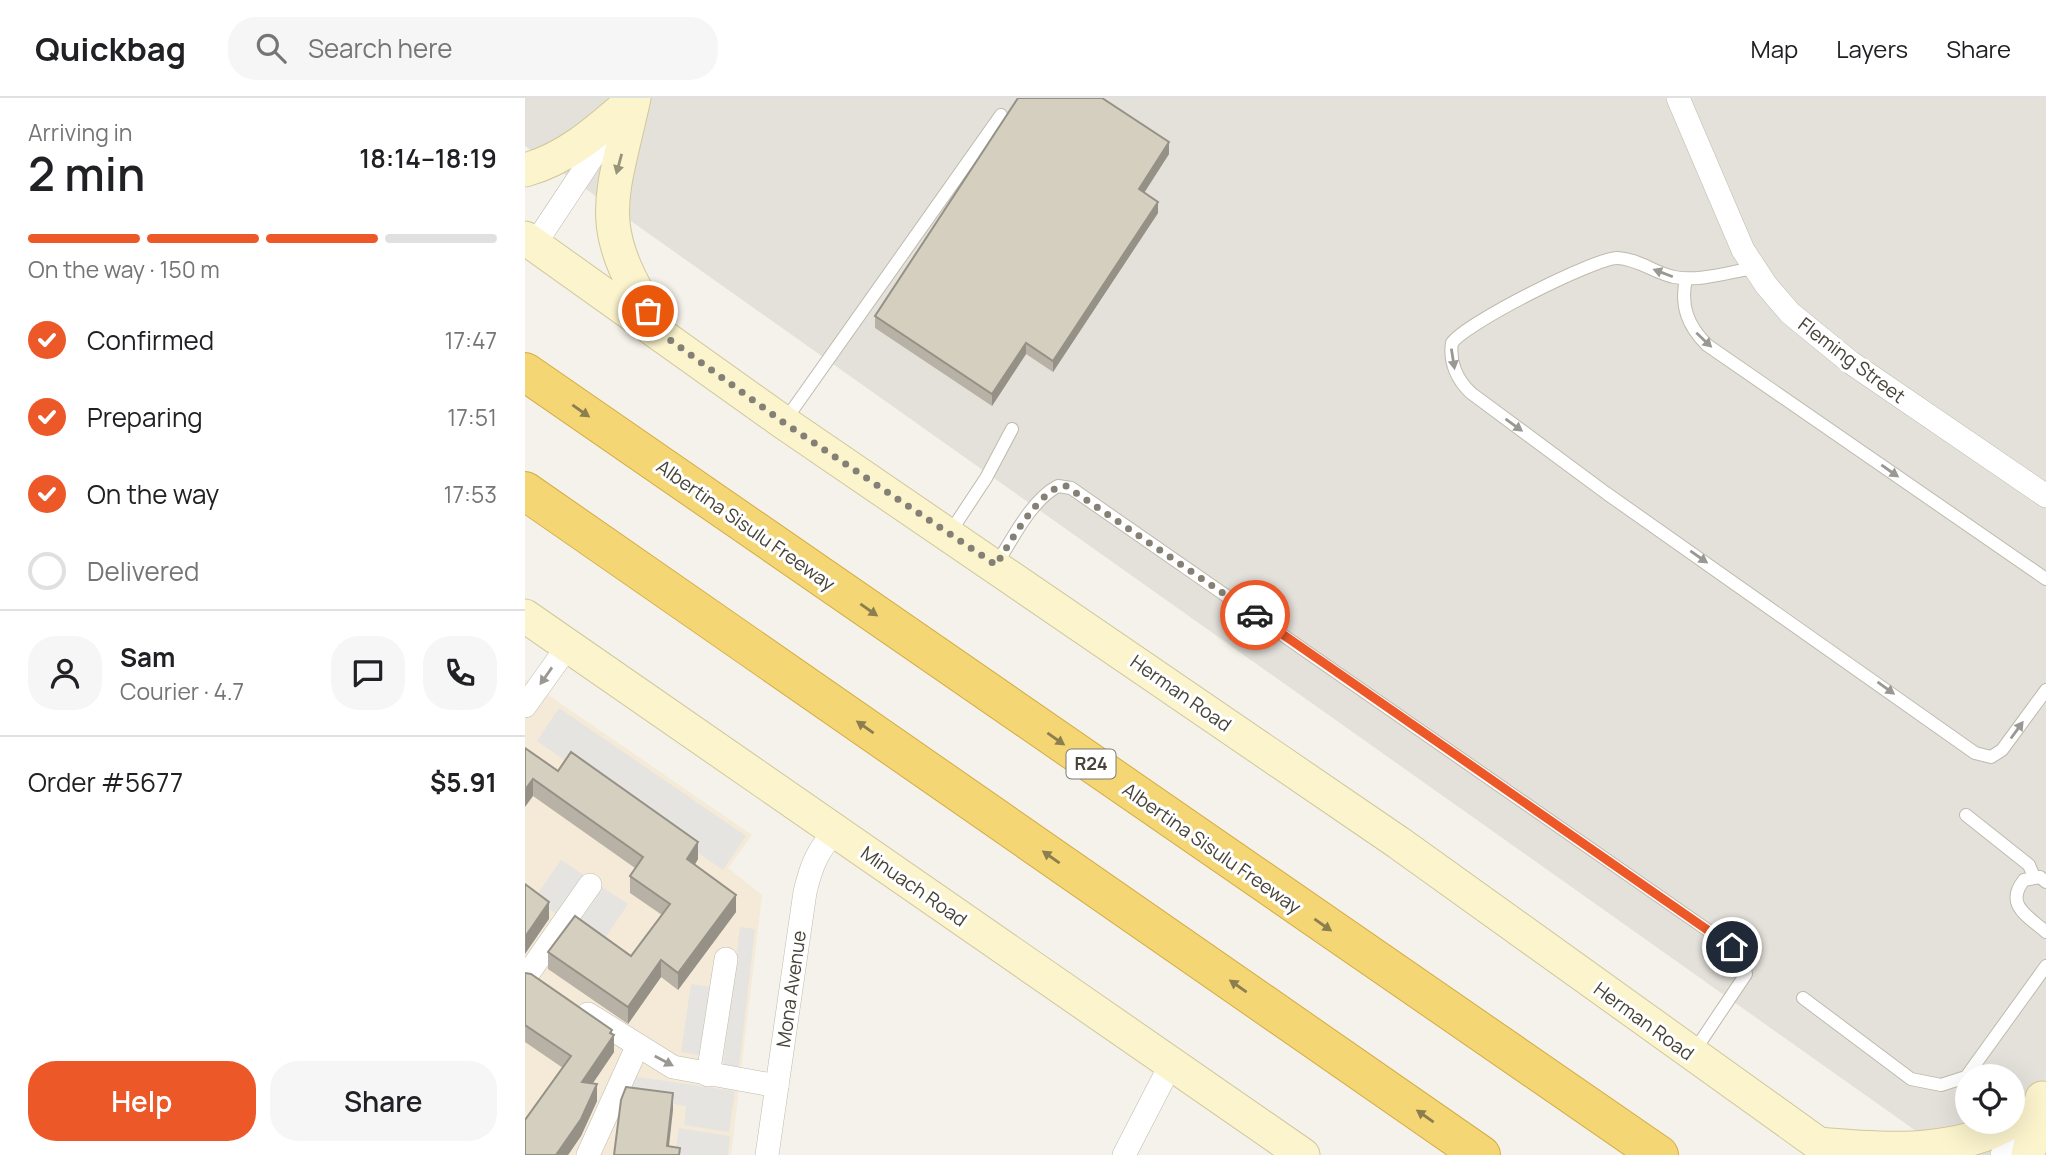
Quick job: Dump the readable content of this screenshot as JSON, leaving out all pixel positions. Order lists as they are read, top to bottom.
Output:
{
  "streets": {
    "highway": ["Albertina Sisulu Freeway", "R24"],
    "main road": ["Herman Road", "Minuach Road"],
    "street": ["Fleming Street", "Mona Avenue"]
  },
  "crossings": [
    ["Minuach Road", "Mona Avenue"]
  ],
  "page": {
    "header": "Quickbag",
    "search": "Search here",
    "nav": ["Map", "Layers", "Share"],
    "heading": ["2 min", "Arriving in", "18:14–18:19"],
    "panel": [
      "Sam",
      "Courier · 4.7",
      "Order #5677",
      "$5.91"
    ],
    "bar": "On the way · 150 m",
    "list": [
      ["Confirmed", "17:47"],
      ["Preparing", "17:51"],
      ["On the way", "17:53"],
      "Delivered"
    ],
    "buttons": ["Help", "Share"]
  }
}
